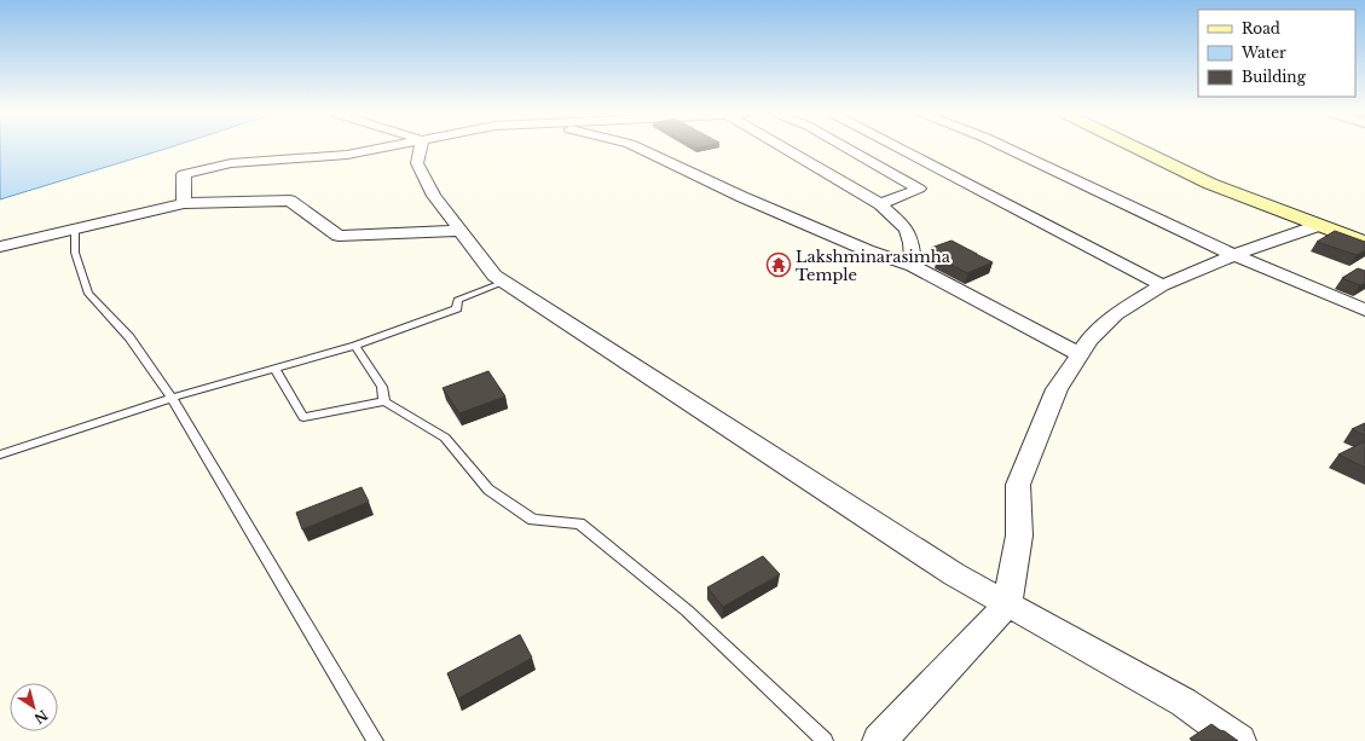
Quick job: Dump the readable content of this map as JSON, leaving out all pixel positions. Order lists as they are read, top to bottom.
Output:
{
  "places": {
    "temple": ["Lakshminarasimha Temple"]
  },
  "legend": ["Road", "Water", "Building"],
  "north": "bottom right"
}
